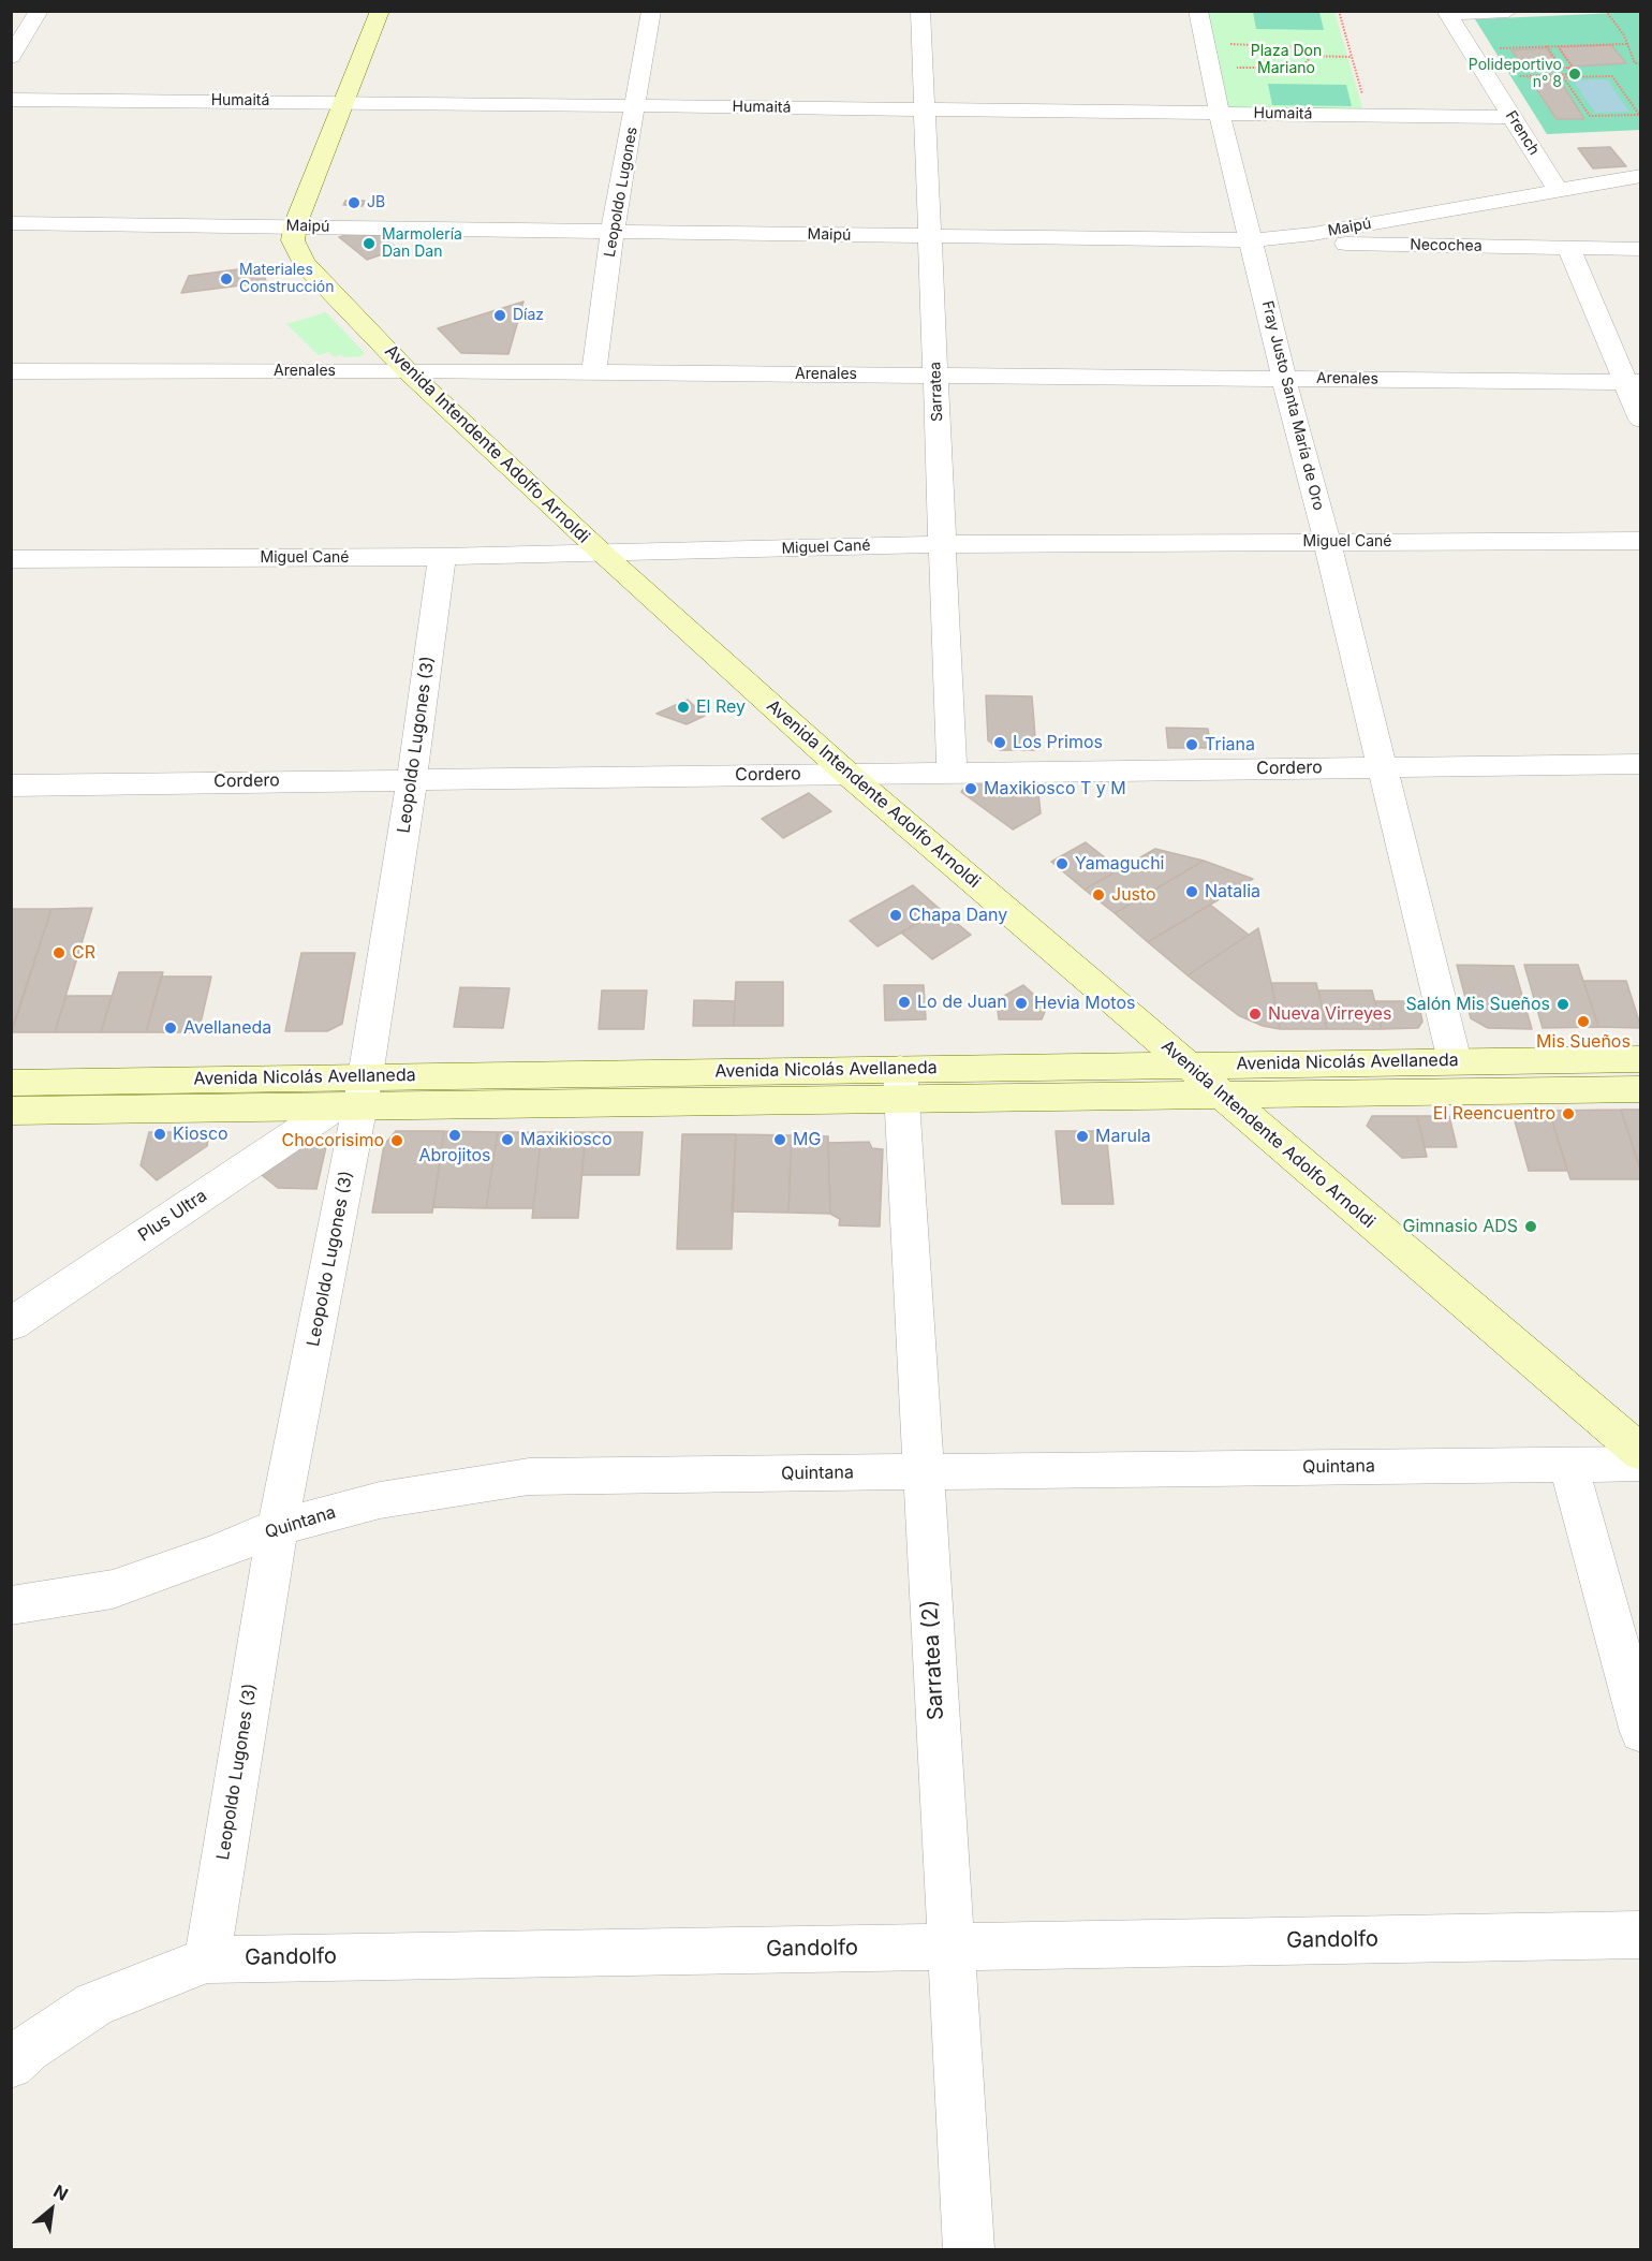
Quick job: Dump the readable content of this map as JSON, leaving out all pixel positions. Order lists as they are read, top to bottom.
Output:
{
  "streets": {
    "main road": ["Avenida Intendente Adolfo Arnoldi", "Avenida Nicolás Avellaneda"],
    "street": [
      "Humaitá",
      "French",
      "Leopoldo Lugones",
      "Maipú",
      "Necochea",
      "Arenales",
      "Sarratea",
      "Fray Justo Santa María de Oro",
      "Miguel Cané",
      "Leopoldo Lugones (3)",
      "Cordero",
      "Plus Ultra",
      "Quintana",
      "Sarratea (2)",
      "Gandolfo"
    ]
  },
  "crossings": [
    ["Humaitá", "French"],
    ["Humaitá", "Leopoldo Lugones"],
    ["Humaitá", "Sarratea"],
    ["Humaitá", "Fray Justo Santa María de Oro"],
    ["French", "Maipú"],
    ["Leopoldo Lugones", "Maipú"],
    ["Leopoldo Lugones", "Arenales"],
    ["Maipú", "Necochea"],
    ["Maipú", "Sarratea"],
    ["Maipú", "Fray Justo Santa María de Oro"],
    ["Maipú", "Avenida Intendente Adolfo Arnoldi"],
    ["Necochea", "Fray Justo Santa María de Oro"],
    ["Arenales", "Sarratea"],
    ["Arenales", "Fray Justo Santa María de Oro"],
    ["Arenales", "Avenida Intendente Adolfo Arnoldi"],
    ["Sarratea", "Miguel Cané"],
    ["Sarratea", "Cordero"],
    ["Fray Justo Santa María de Oro", "Miguel Cané"],
    ["Fray Justo Santa María de Oro", "Cordero"],
    ["Fray Justo Santa María de Oro", "Avenida Nicolás Avellaneda"],
    ["Avenida Intendente Adolfo Arnoldi", "Miguel Cané"],
    ["Avenida Intendente Adolfo Arnoldi", "Cordero"],
    ["Avenida Intendente Adolfo Arnoldi", "Avenida Nicolás Avellaneda"],
    ["Miguel Cané", "Leopoldo Lugones (3)"],
    ["Leopoldo Lugones (3)", "Cordero"],
    ["Leopoldo Lugones (3)", "Avenida Nicolás Avellaneda"],
    ["Leopoldo Lugones (3)", "Plus Ultra"],
    ["Leopoldo Lugones (3)", "Quintana"],
    ["Leopoldo Lugones (3)", "Gandolfo"],
    ["Avenida Nicolás Avellaneda", "Plus Ultra"],
    ["Avenida Nicolás Avellaneda", "Sarratea (2)"],
    ["Quintana", "Sarratea (2)"],
    ["Sarratea (2)", "Gandolfo"]
  ],
  "parks": ["Plaza Don Mariano"],
  "places": [
    "Polideportivo n° 8",
    "JB",
    "Marmolería Dan Dan",
    "Materiales Construcción",
    "Díaz",
    "El Rey",
    "Los Primos",
    "Triana",
    "Maxikiosco T y M",
    "Yamaguchi",
    "Natalia",
    "Justo",
    "Chapa Dany",
    "CR",
    "Lo de Juan",
    "Hevia Motos",
    "Salón Mis Sueños",
    "Nueva Virreyes",
    "Mis Sueños",
    "Avellaneda",
    "El Reencuentro",
    "Kiosco",
    "Abrojitos",
    "Marula",
    "Maxikiosco",
    "MG",
    "Chocorisimo",
    "Gimnasio ADS"
  ],
  "north": "top right"
}
